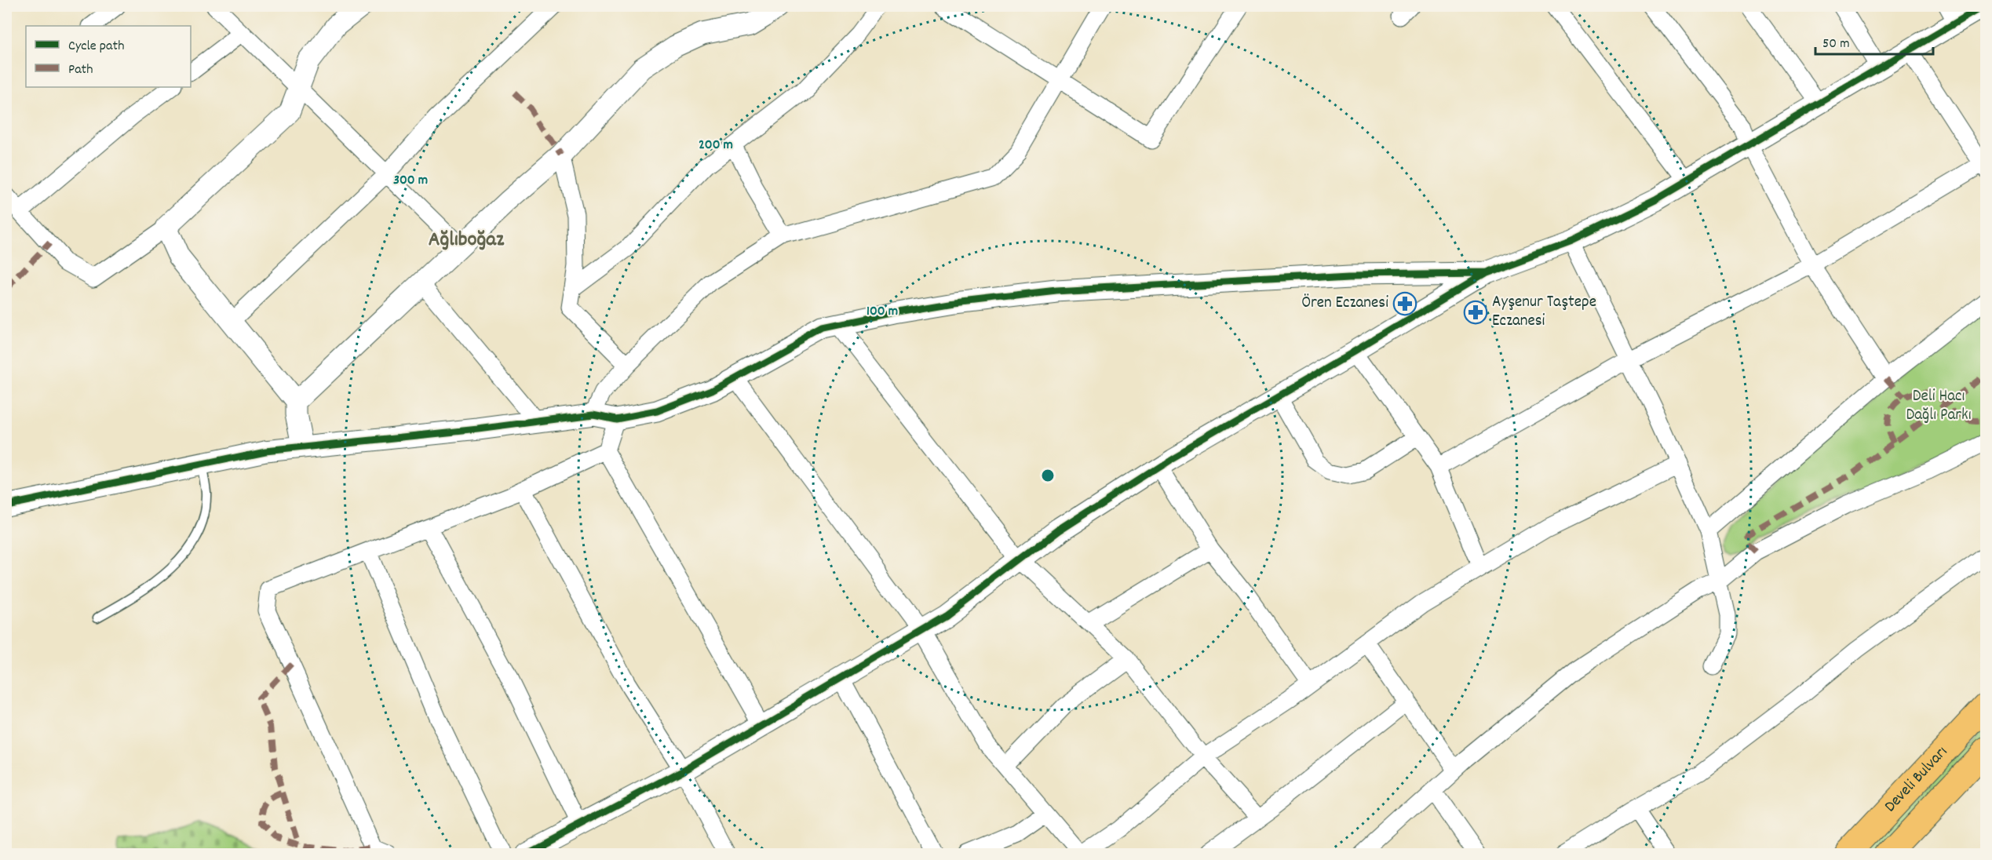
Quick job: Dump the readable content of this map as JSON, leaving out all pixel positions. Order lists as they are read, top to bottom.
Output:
{
  "streets": {
    "highway": ["Develi Bulvarı"]
  },
  "districts": ["Ağlıboğaz"],
  "parks": ["Deli Hacı Dağlı Parkı"],
  "places": {
    "pharmacy": ["Ören Eczanesi", "Ayşenur Taştepe Eczanesi"]
  },
  "legend": ["Cycle path", "Path"],
  "scale_bar": "50 m",
  "rings": ["200 m", "300 m", "100 m"]
}
